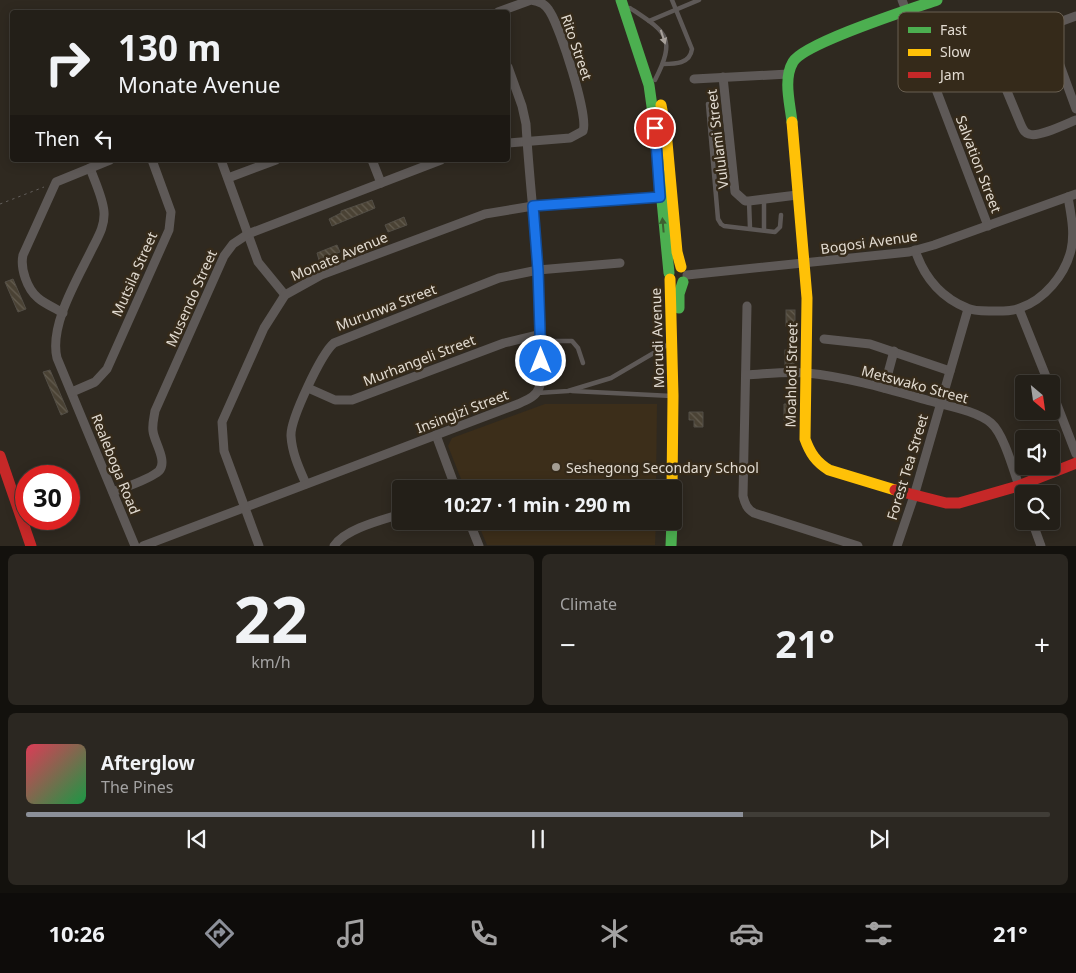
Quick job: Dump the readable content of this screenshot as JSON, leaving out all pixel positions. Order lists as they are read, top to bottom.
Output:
{
  "streets": {
    "street": [
      "Rito Street",
      "Vululami Street",
      "Salvation Street",
      "Bogosi Avenue",
      "Monate Avenue",
      "Mutsila Street",
      "Musendo Street",
      "Murunwa Street",
      "Morudi Avenue",
      "Murhangeli Street",
      "Moahlodi Street",
      "Metswako Street",
      "Insingizi Street",
      "Realeboga Road",
      "Forest Tea Street"
    ]
  },
  "crossings": [
    ["Salvation Street", "Bogosi Avenue"],
    ["Bogosi Avenue", "Morudi Avenue"],
    ["Bogosi Avenue", "Moahlodi Street"],
    ["Monate Avenue", "Morudi Avenue"],
    ["Monate Avenue", "Insingizi Street"],
    ["Mutsila Street", "Realeboga Road"],
    ["Musendo Street", "Realeboga Road"],
    ["Murunwa Street", "Murhangeli Street"],
    ["Murunwa Street", "Insingizi Street"],
    ["Moahlodi Street", "Metswako Street"],
    ["Moahlodi Street", "Forest Tea Street"],
    ["Metswako Street", "Forest Tea Street"]
  ],
  "places": ["Seshegong Secondary School"],
  "legend": ["Fast", "Slow", "Jam"],
  "north": "bottom right",
  "page": {
    "turn": ["130 m", "Monate Avenue"],
    "then": "Then",
    "limit": "30",
    "trip": "10:27 · 1 min · 290 m",
    "tile": [
      ["22", "km/h"],
      "Climate"
    ],
    "heat": ["−", "21°", "+"],
    "song": ["Afterglow", "The Pines"],
    "tabs": ["10:26", "21°"]
  }
}
